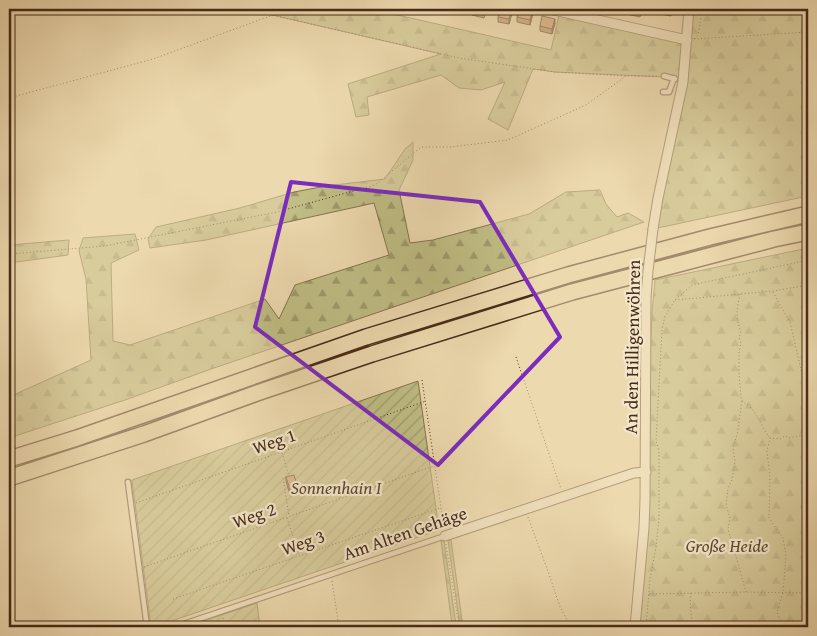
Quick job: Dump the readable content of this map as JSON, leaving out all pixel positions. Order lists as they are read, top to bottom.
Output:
{
  "streets": {
    "street": ["An den Hilligenwöhren", "Am Alten Gehäge"],
    "path": ["Weg 1", "Weg 2", "Weg 3"]
  },
  "crossings": [
    ["An den Hilligenwöhren", "Am Alten Gehäge"]
  ],
  "parks": ["Sonnenhain I", "Große Heide"]
}
